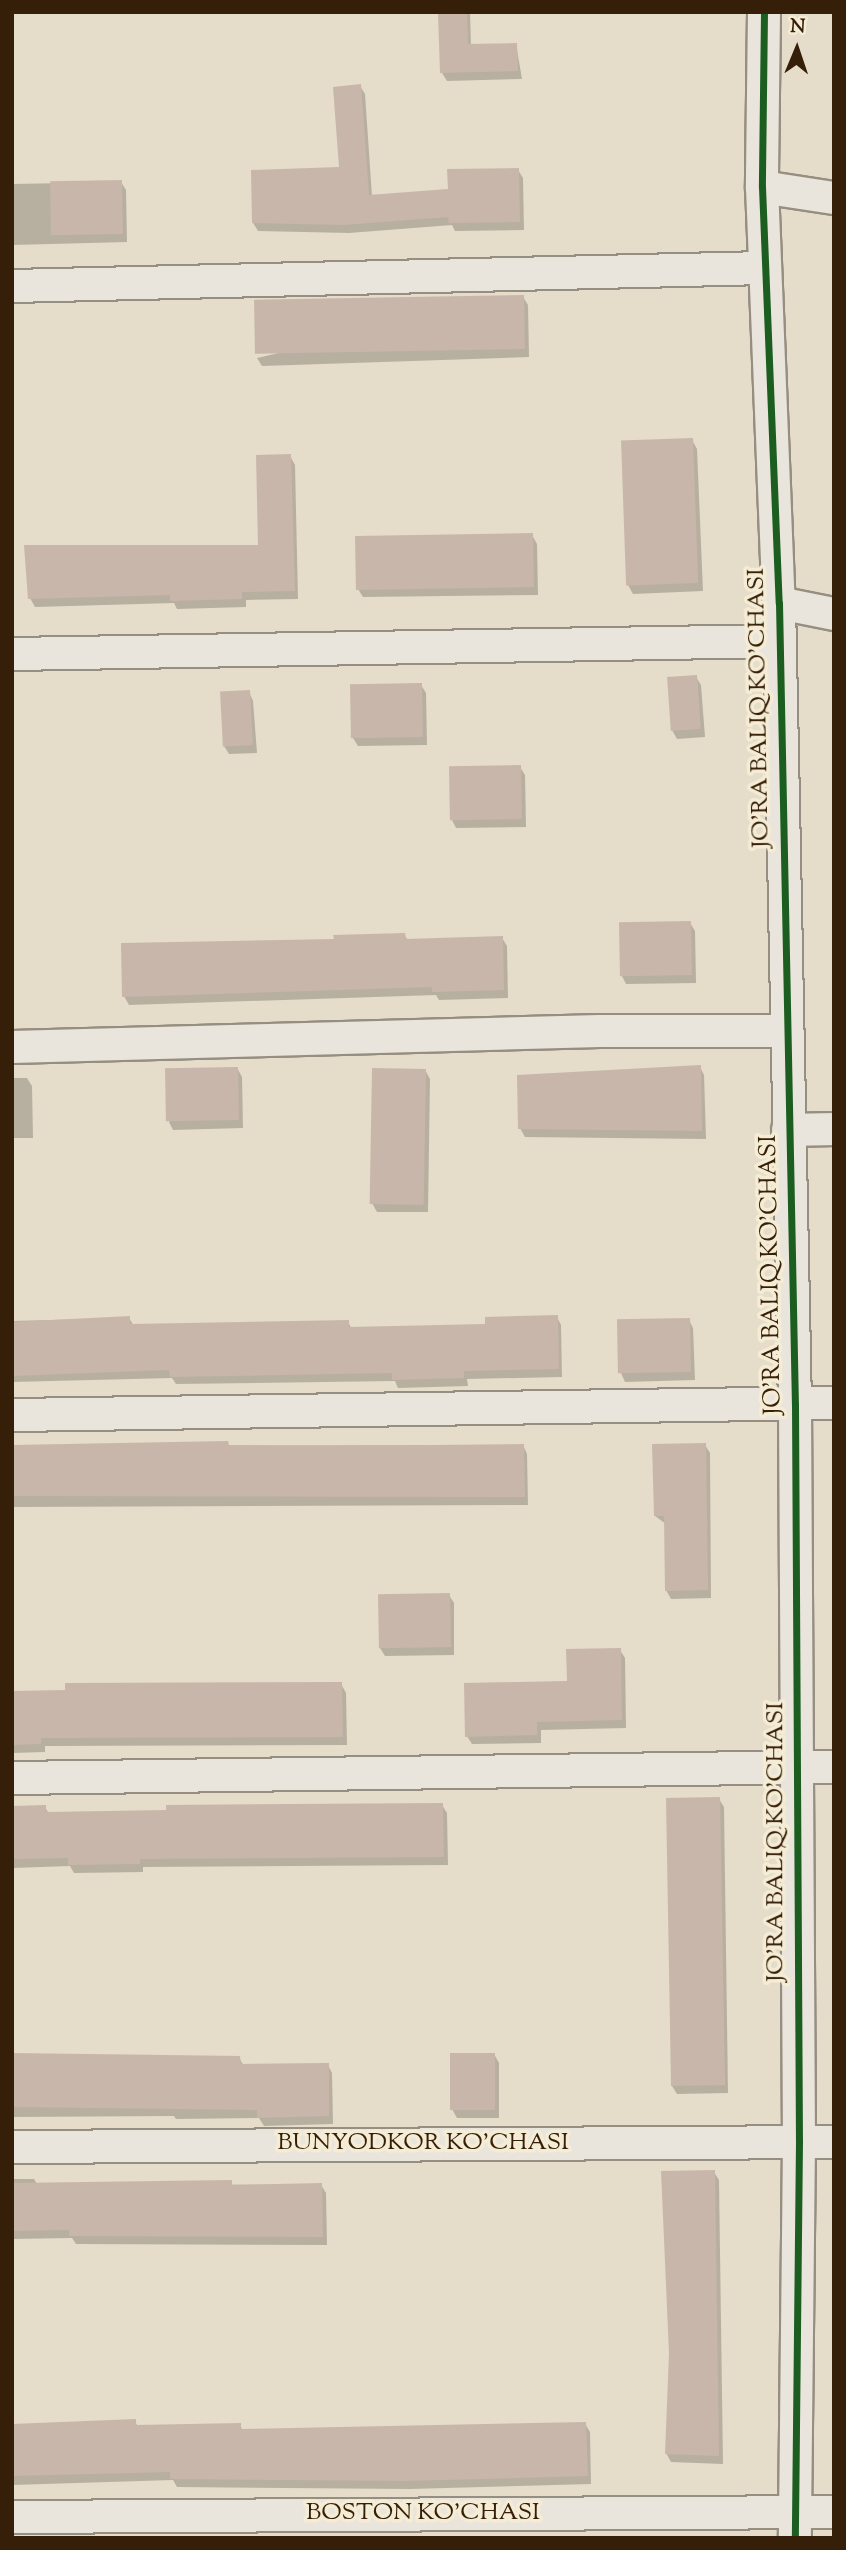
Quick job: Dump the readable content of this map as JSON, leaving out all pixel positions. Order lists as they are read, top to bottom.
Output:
{
  "streets": {
    "street": ["JO'RA BALIQ KO'CHASI", "BUNYODKOR KO'CHASI", "BOSTON KO'CHASI"]
  },
  "crossings": [
    ["JO'RA BALIQ KO'CHASI", "BUNYODKOR KO'CHASI"],
    ["JO'RA BALIQ KO'CHASI", "BOSTON KO'CHASI"]
  ],
  "north": "top"
}
